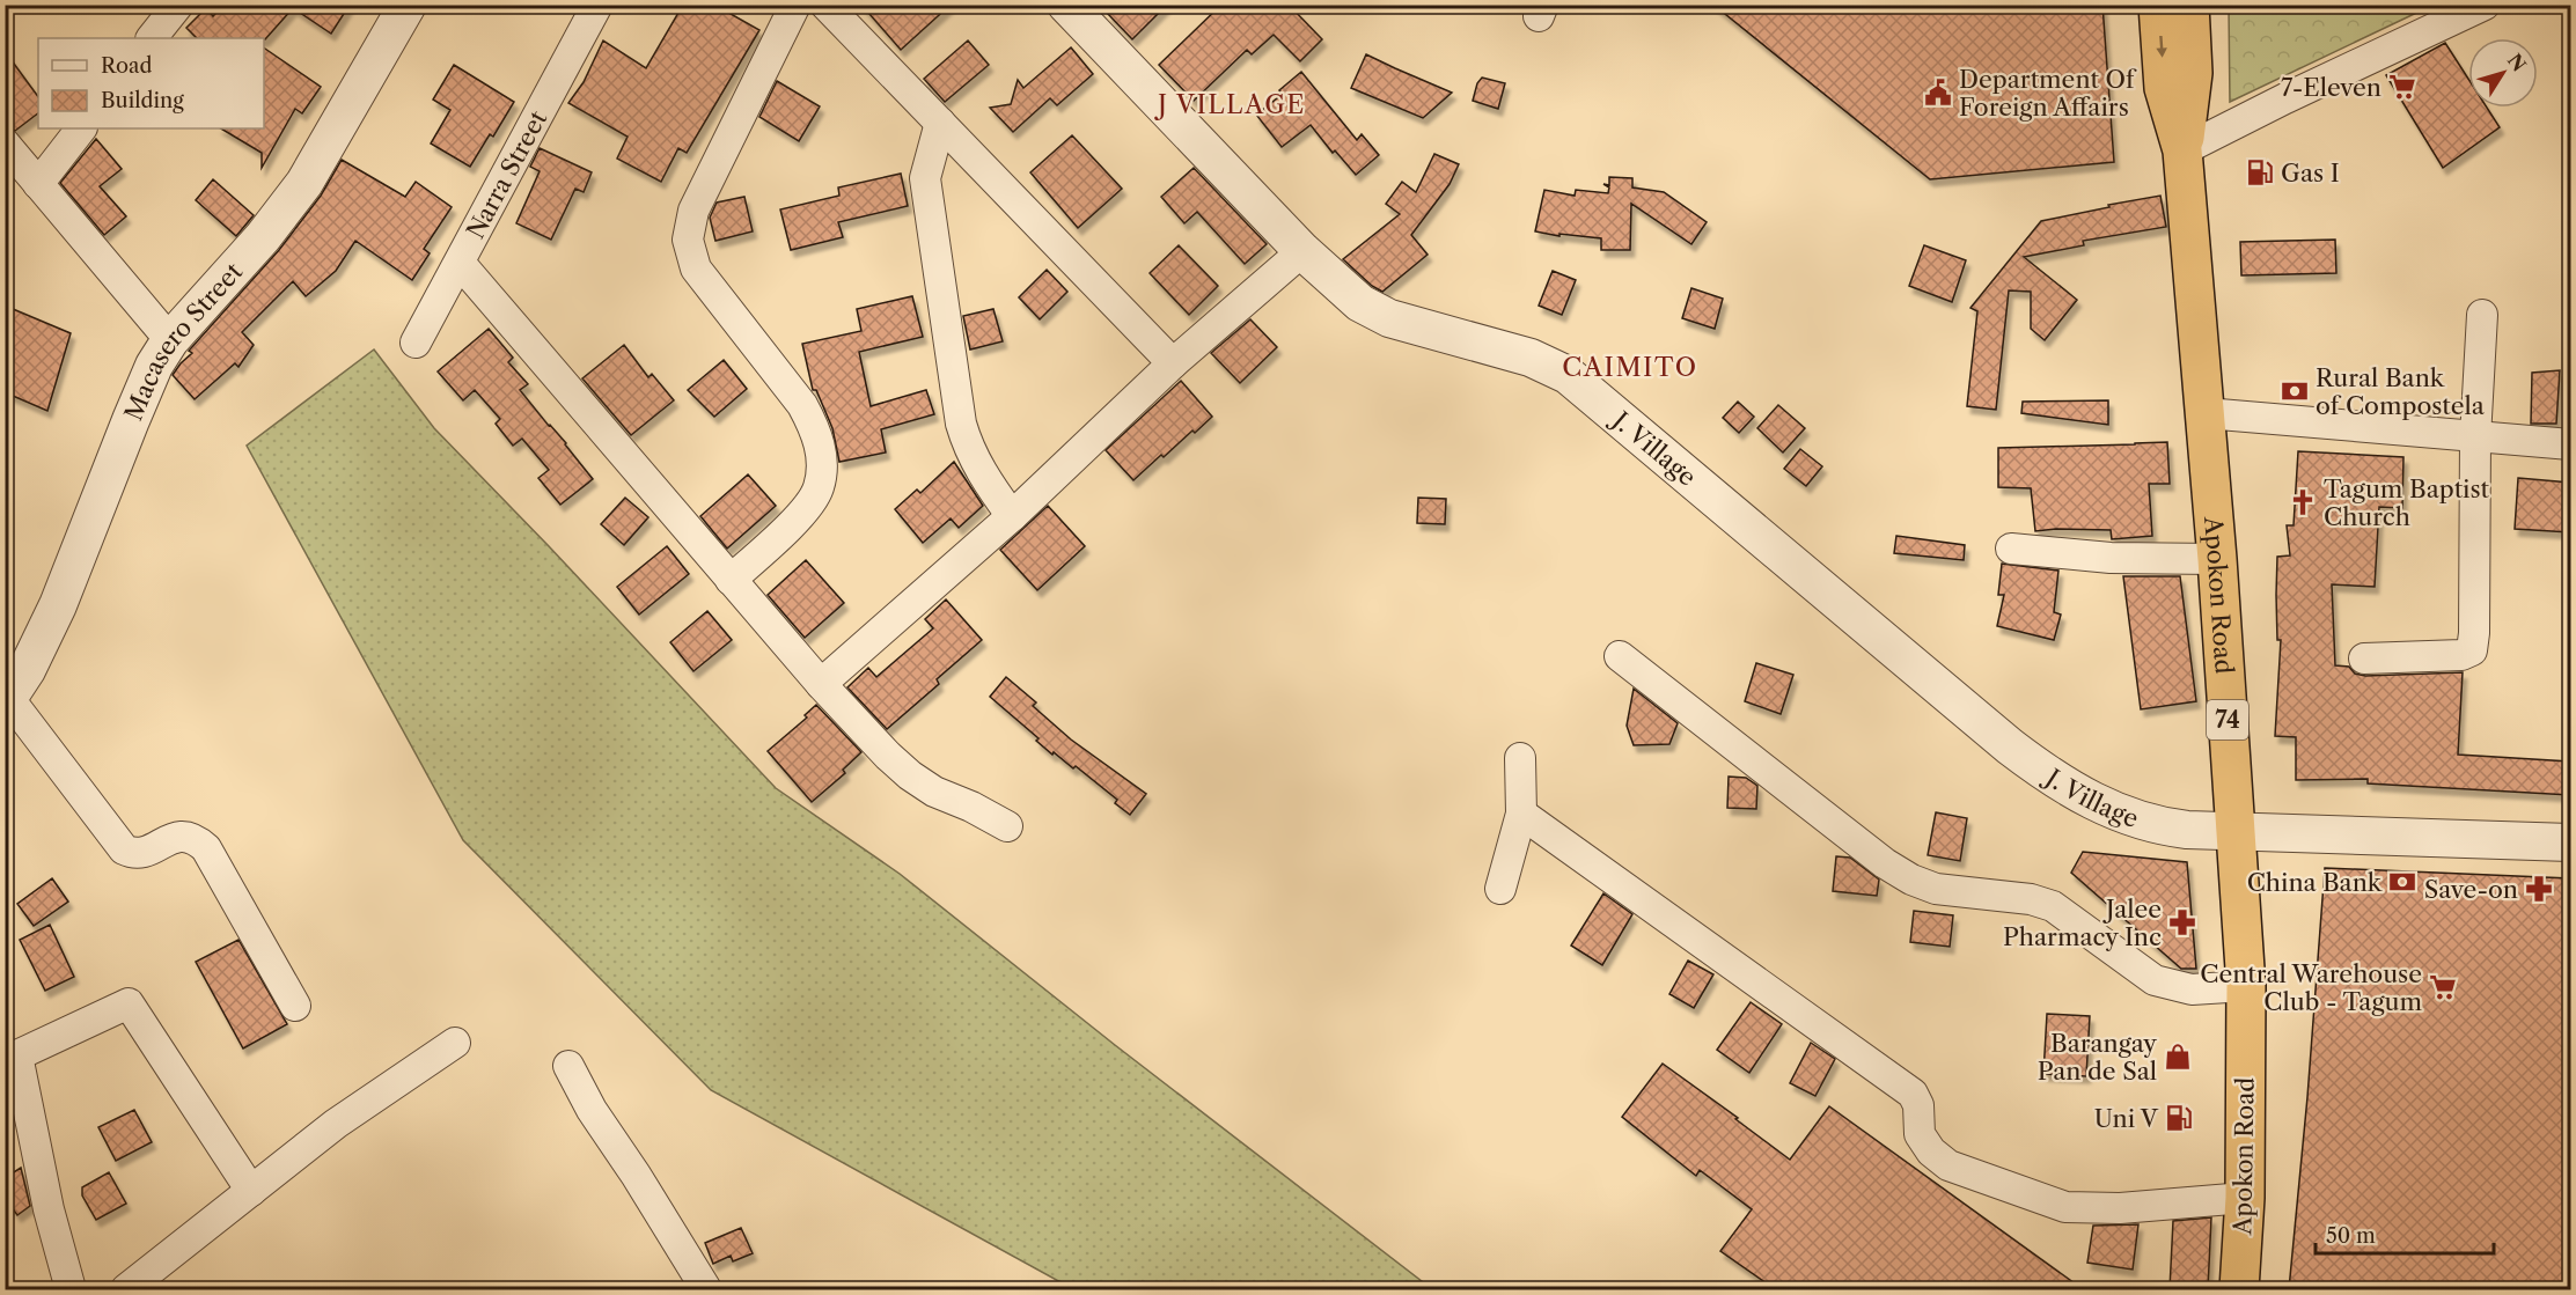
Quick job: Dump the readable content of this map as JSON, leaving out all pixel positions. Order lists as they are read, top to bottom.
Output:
{
  "streets": {
    "highway": ["Apokon Road", "74"],
    "street": ["Narra Street", "Macasero Street", "J. Village"]
  },
  "crossings": [
    ["J. Village", "Apokon Road"]
  ],
  "districts": ["J VILLAGE", "CAIMITO"],
  "places": {
    "supermarket": ["7-Eleven", "Central Warehouse Club - Tagum"],
    "public building": ["Department Of Foreign Affairs"],
    "fuel station": ["Gas I", "Uni V"],
    "bank": ["Rural Bank of Compostela", "China Bank"],
    "church": ["Tagum Baptist Church"],
    "pharmacy": ["Save-on", "Jalee Pharmacy Inc"],
    "shop": ["Barangay Pan de Sal"]
  },
  "legend": ["Road", "Building"],
  "scale_bar": "50 m",
  "north": "top right"
}
